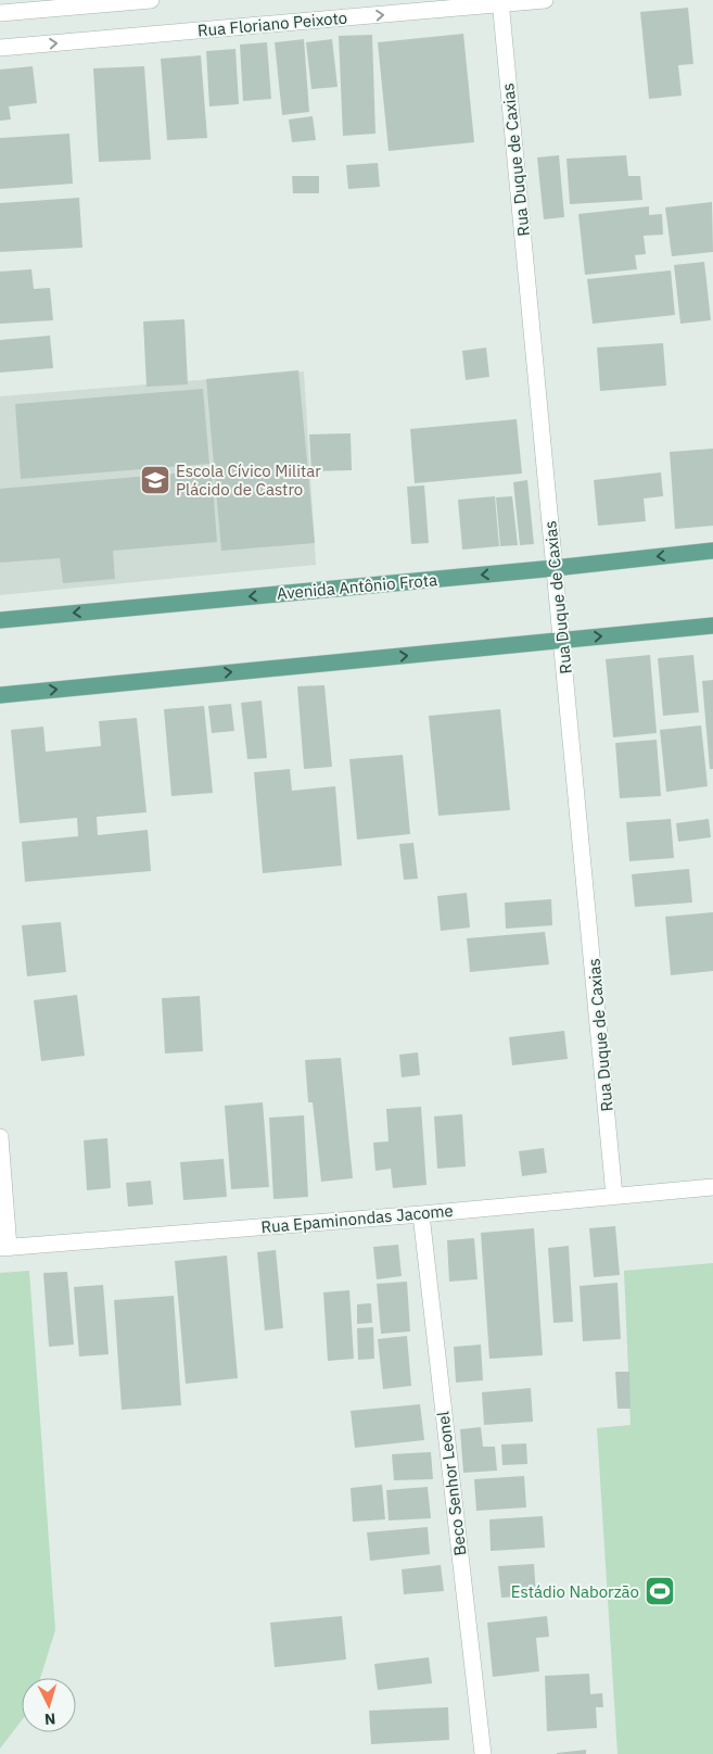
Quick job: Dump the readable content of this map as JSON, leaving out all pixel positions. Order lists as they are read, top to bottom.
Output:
{
  "streets": {
    "main road": ["Avenida Antônio Frota"],
    "street": [
      "Rua Floriano Peixoto",
      "Rua Duque de Caxias",
      "Rua Epaminondas Jacome",
      "Beco Senhor Leonel"
    ]
  },
  "crossings": [
    ["Rua Floriano Peixoto", "Rua Duque de Caxias"],
    ["Rua Duque de Caxias", "Avenida Antônio Frota"],
    ["Rua Duque de Caxias", "Rua Epaminondas Jacome"],
    ["Rua Epaminondas Jacome", "Beco Senhor Leonel"]
  ],
  "places": {
    "school or university": ["Escola Cívico Militar Plácido de Castro"],
    "sports": ["Estádio Naborzão"]
  },
  "north": "bottom"
}
